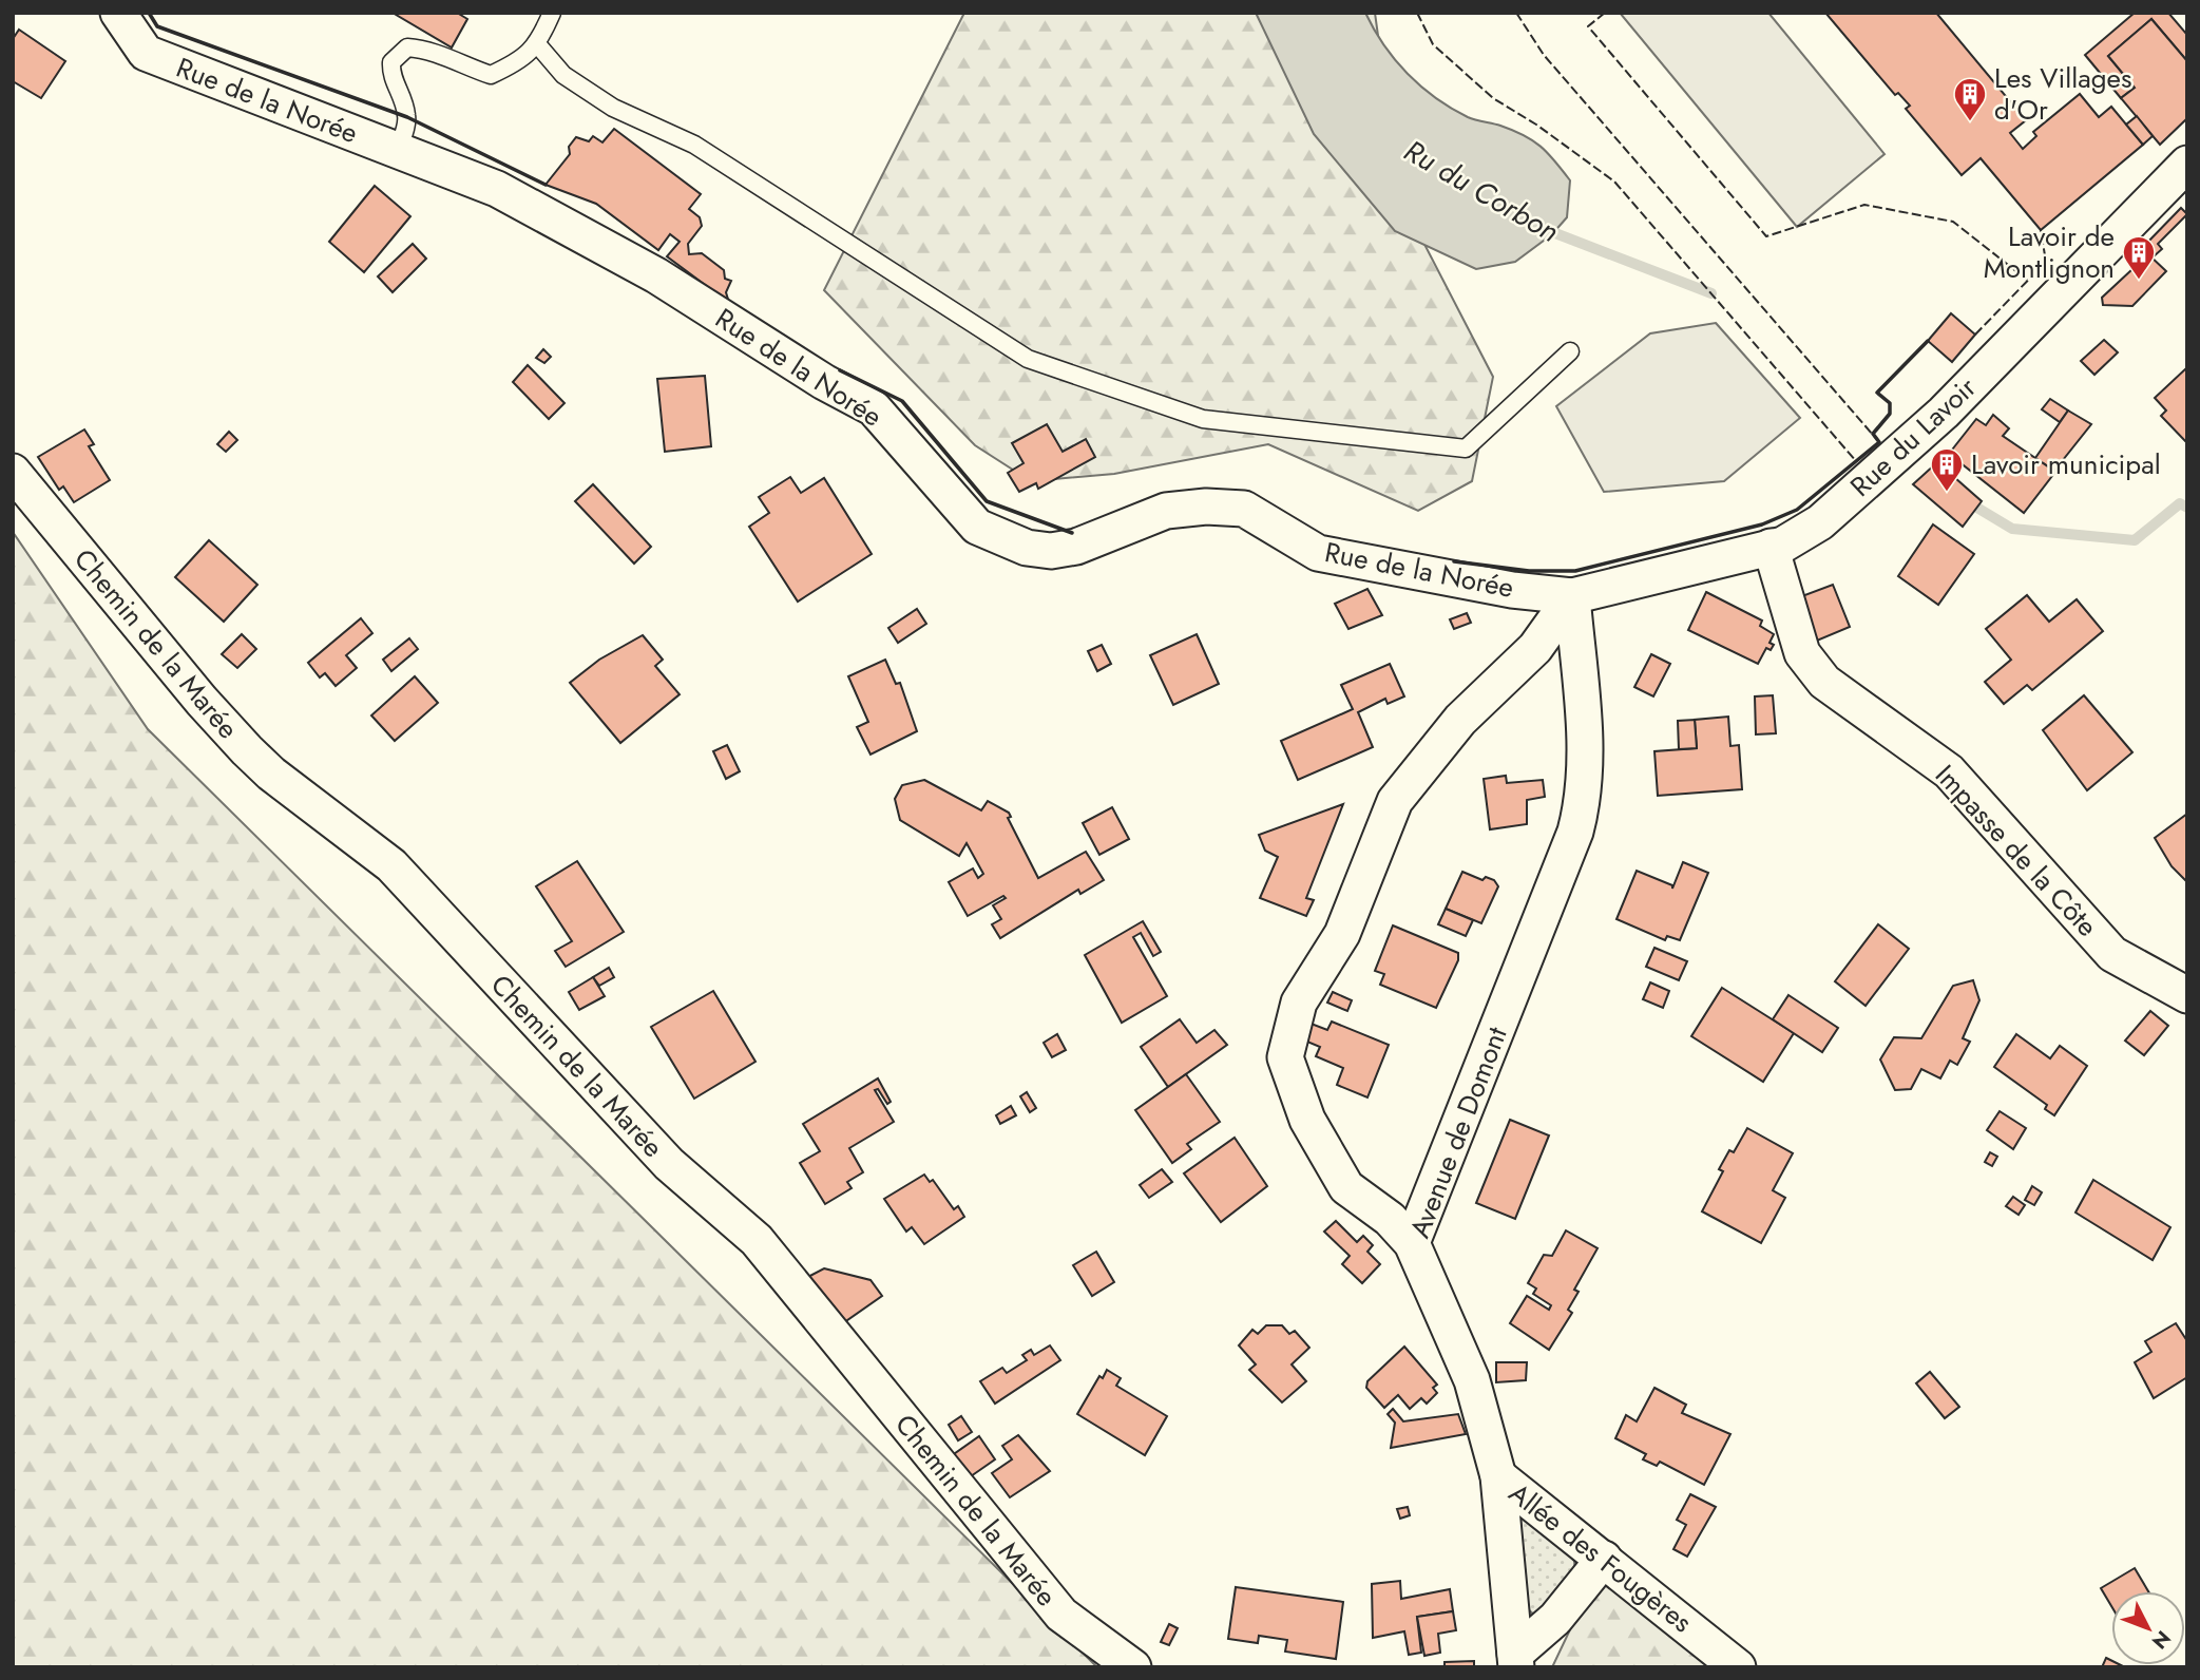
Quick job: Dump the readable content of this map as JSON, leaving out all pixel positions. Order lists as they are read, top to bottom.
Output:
{
  "streets": {
    "street": [
      "Rue de la Norée",
      "Rue du Lavoir",
      "Chemin de la Marée",
      "Impasse de la Côte",
      "Avenue de Domont",
      "Allée des Fougères"
    ]
  },
  "crossings": [
    ["Rue de la Norée", "Rue du Lavoir"],
    ["Rue de la Norée", "Avenue de Domont"],
    ["Rue du Lavoir", "Impasse de la Côte"],
    ["Rue du Lavoir", "Avenue de Domont"],
    ["Avenue de Domont", "Allée des Fougères"]
  ],
  "water": ["Ru du Corbon"],
  "places": {
    "building": ["Les Villages d'Or", "Lavoir de Montlignon", "Lavoir municipal"]
  },
  "north": "bottom right"
}
